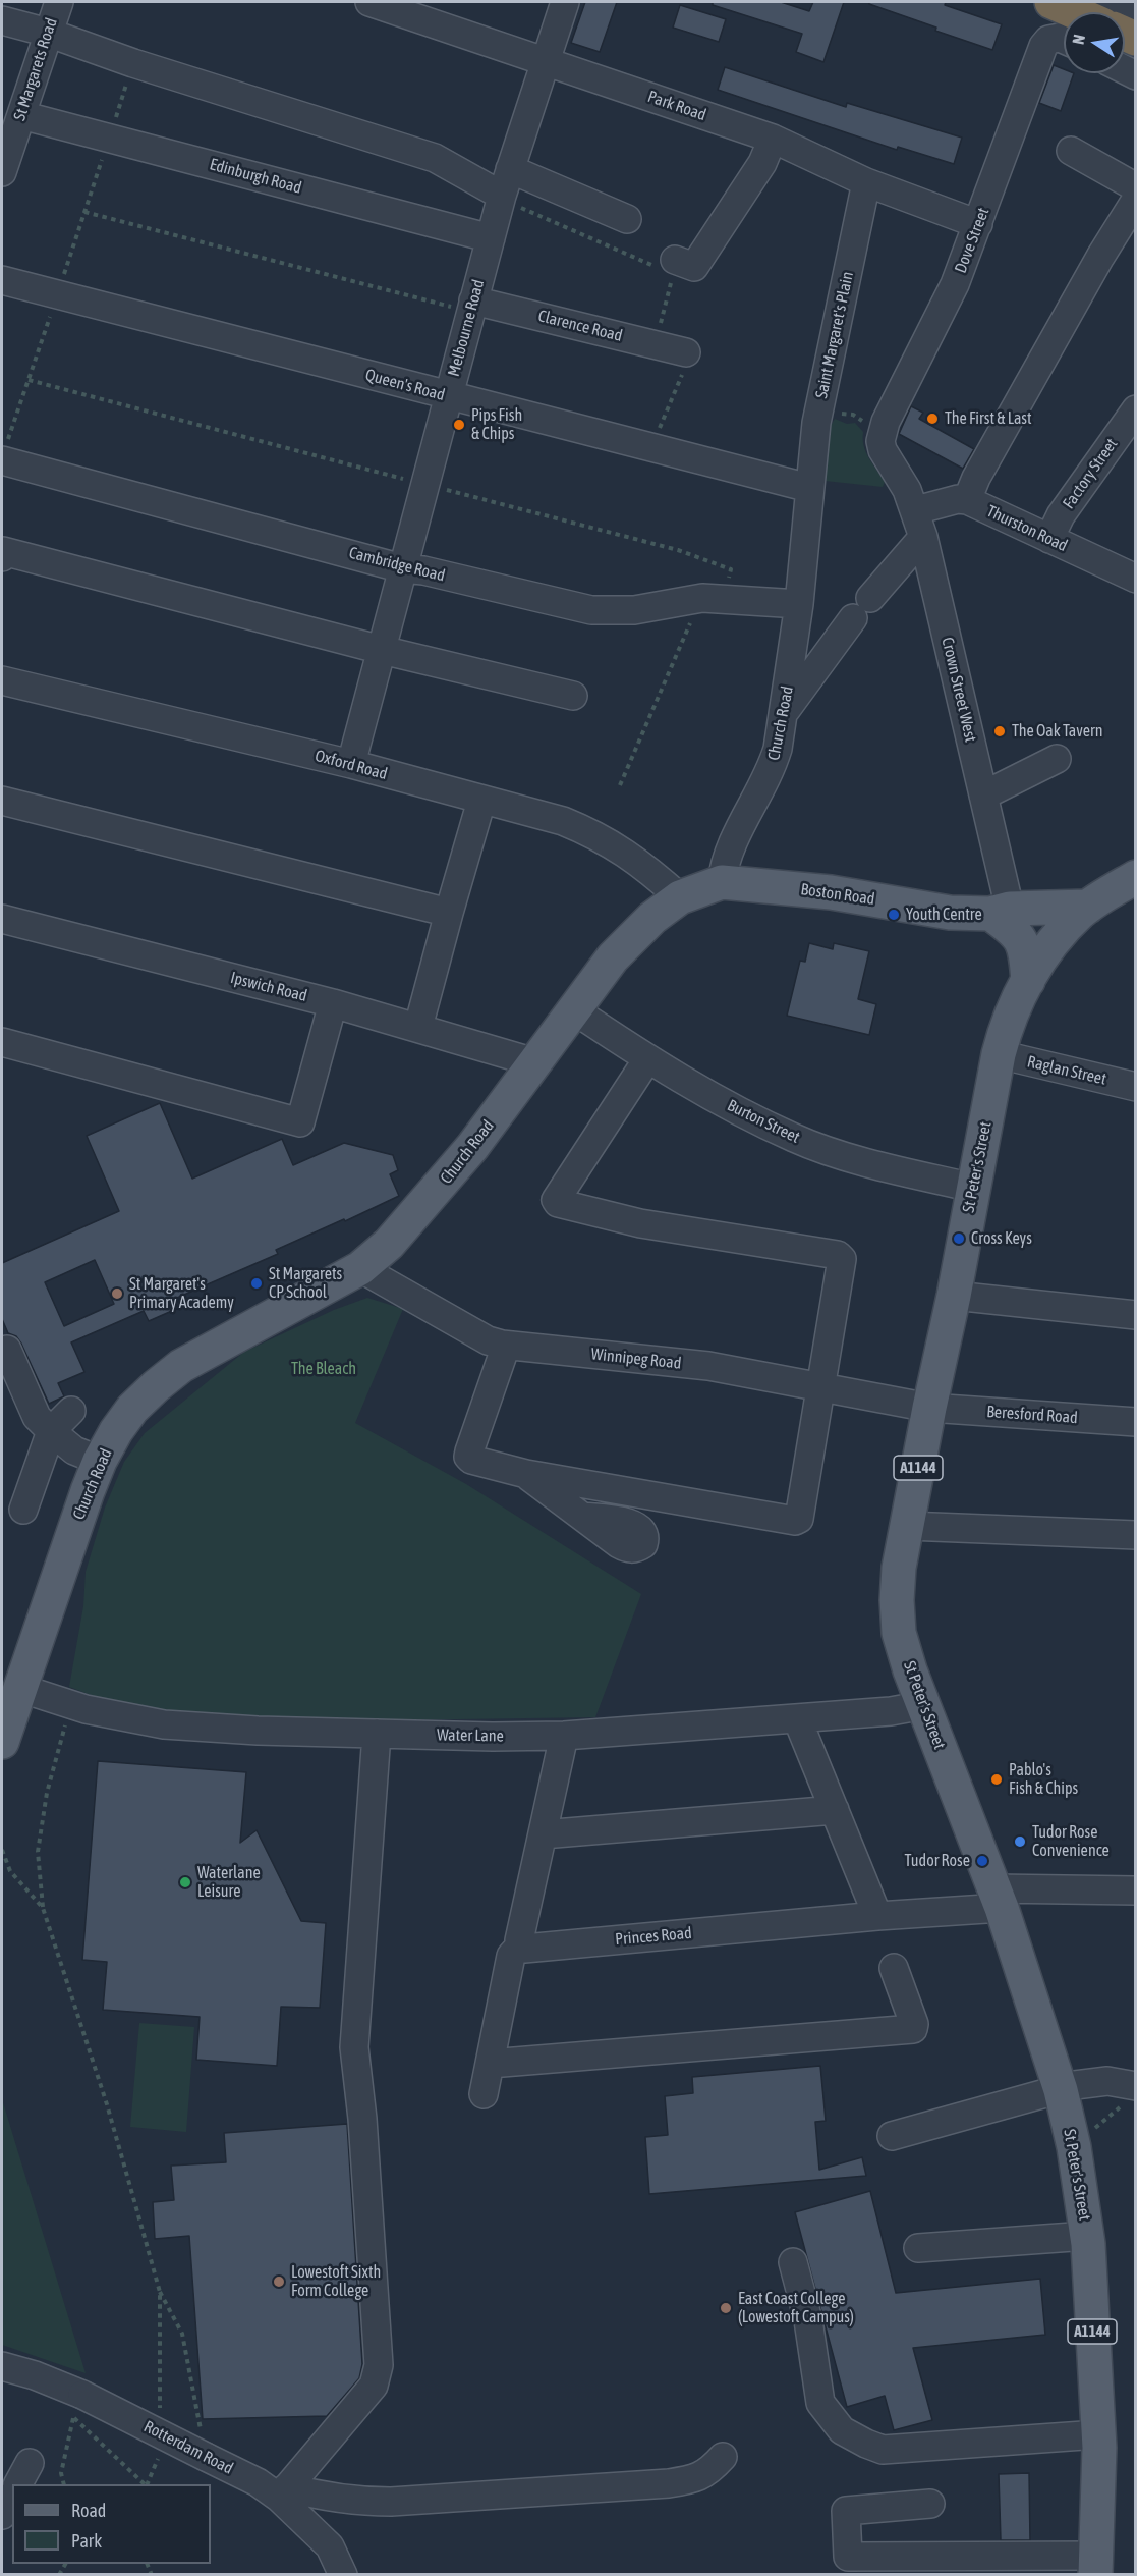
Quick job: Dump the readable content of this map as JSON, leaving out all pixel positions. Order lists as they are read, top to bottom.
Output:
{
  "streets": {
    "main road": [
      "Church Road",
      "Boston Road",
      "St Peter's Street",
      "A1144"
    ],
    "street": [
      "St Margarets Road",
      "Park Road",
      "Edinburgh Road",
      "Dove Street",
      "Clarence Road",
      "Melbourne Road",
      "Saint Margaret's Plain",
      "Queen's Road",
      "Factory Street",
      "Thurston Road",
      "Cambridge Road",
      "Crown Street West",
      "Oxford Road",
      "Ipswich Road",
      "Raglan Street",
      "Burton Street",
      "Winnipeg Road",
      "Beresford Road",
      "Water Lane",
      "Princes Road",
      "Rotterdam Road"
    ]
  },
  "crossings": [
    ["St Margarets Road", "Edinburgh Road"],
    ["Park Road", "Dove Street"],
    ["Park Road", "Melbourne Road"],
    ["Park Road", "Saint Margaret's Plain"],
    ["Edinburgh Road", "Melbourne Road"],
    ["Dove Street", "Crown Street West"],
    ["Clarence Road", "Melbourne Road"],
    ["Melbourne Road", "Queen's Road"],
    ["Melbourne Road", "Cambridge Road"],
    ["Melbourne Road", "Oxford Road"],
    ["Saint Margaret's Plain", "Queen's Road"],
    ["Saint Margaret's Plain", "Church Road"],
    ["Queen's Road", "Church Road"],
    ["Factory Street", "Thurston Road"],
    ["Thurston Road", "Crown Street West"],
    ["Cambridge Road", "Church Road"],
    ["Crown Street West", "Boston Road"],
    ["Church Road", "Oxford Road"],
    ["Church Road", "Boston Road"],
    ["Church Road", "Ipswich Road"],
    ["Church Road", "Burton Street"],
    ["Church Road", "Winnipeg Road"],
    ["Church Road", "Water Lane"],
    ["Boston Road", "St Peter's Street"],
    ["Raglan Street", "St Peter's Street"],
    ["Burton Street", "St Peter's Street"],
    ["St Peter's Street", "Winnipeg Road"],
    ["St Peter's Street", "Beresford Road"],
    ["St Peter's Street", "Water Lane"],
    ["St Peter's Street", "Princes Road"],
    ["Winnipeg Road", "Beresford Road"]
  ],
  "parks": ["The Bleach"],
  "places": [
    "The First & Last",
    "Pips Fish & Chips",
    "The Oak Tavern",
    "Youth Centre",
    "Cross Keys",
    "St Margarets CP School",
    "St Margaret's Primary Academy",
    "Pablo's Fish & Chips",
    "Tudor Rose Convenience",
    "Tudor Rose",
    "Waterlane Leisure",
    "Lowestoft Sixth Form College",
    "East Coast College (Lowestoft Campus)"
  ],
  "legend": ["Road", "Park"],
  "north": "left"
}
